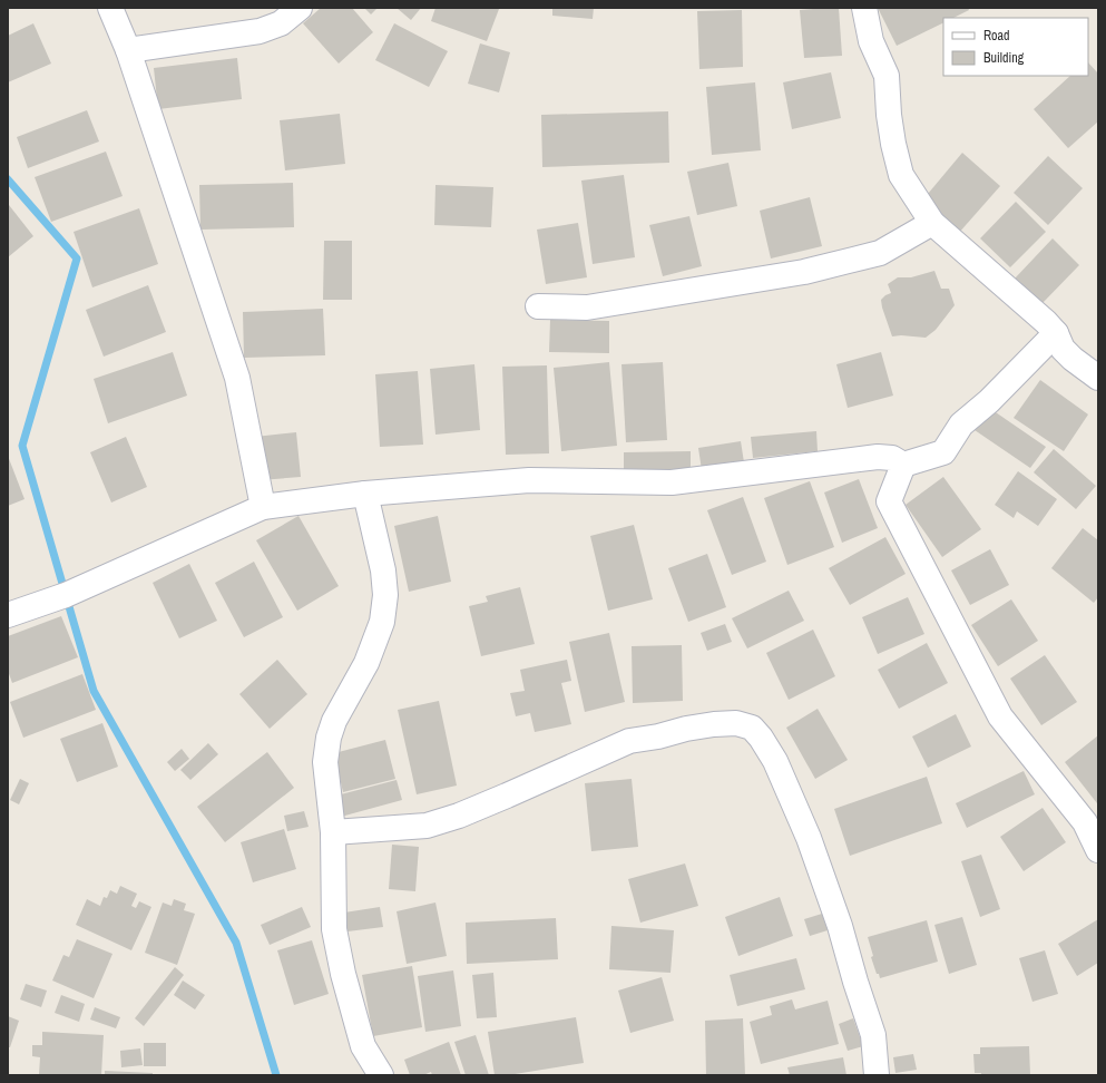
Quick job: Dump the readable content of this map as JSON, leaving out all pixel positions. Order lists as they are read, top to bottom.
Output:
{
  "legend": ["Road", "Building"]
}
